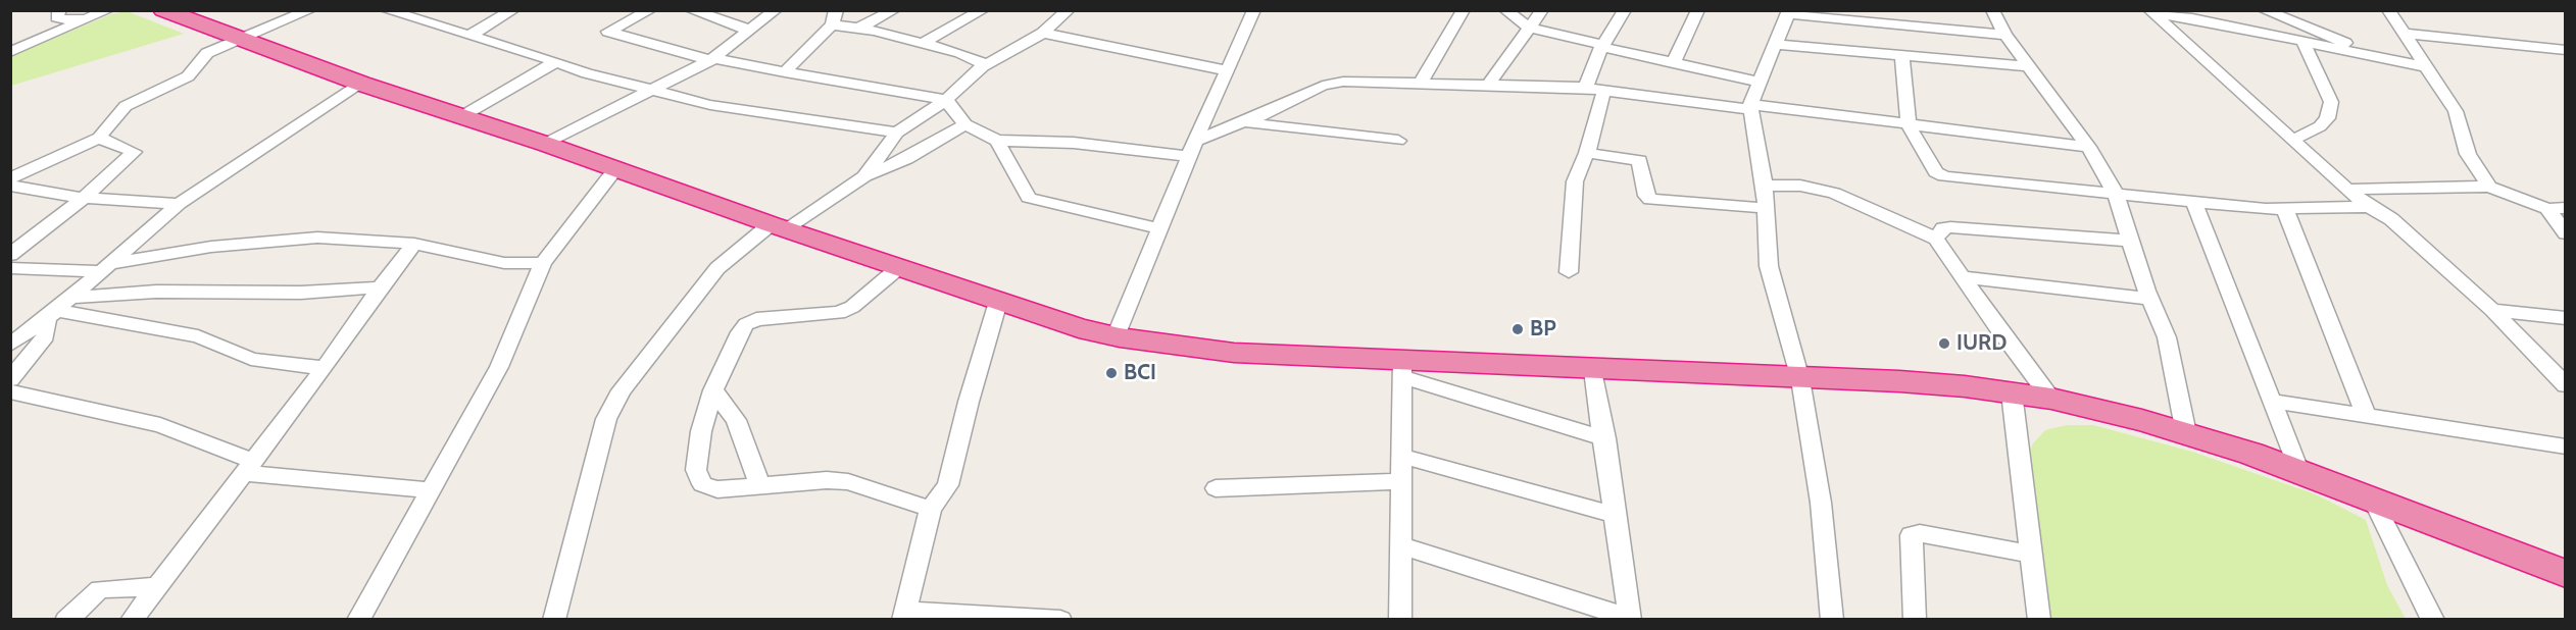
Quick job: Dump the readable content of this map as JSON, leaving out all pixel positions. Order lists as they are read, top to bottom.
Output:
{
  "places": ["BP", "IURD", "BCI"]
}
